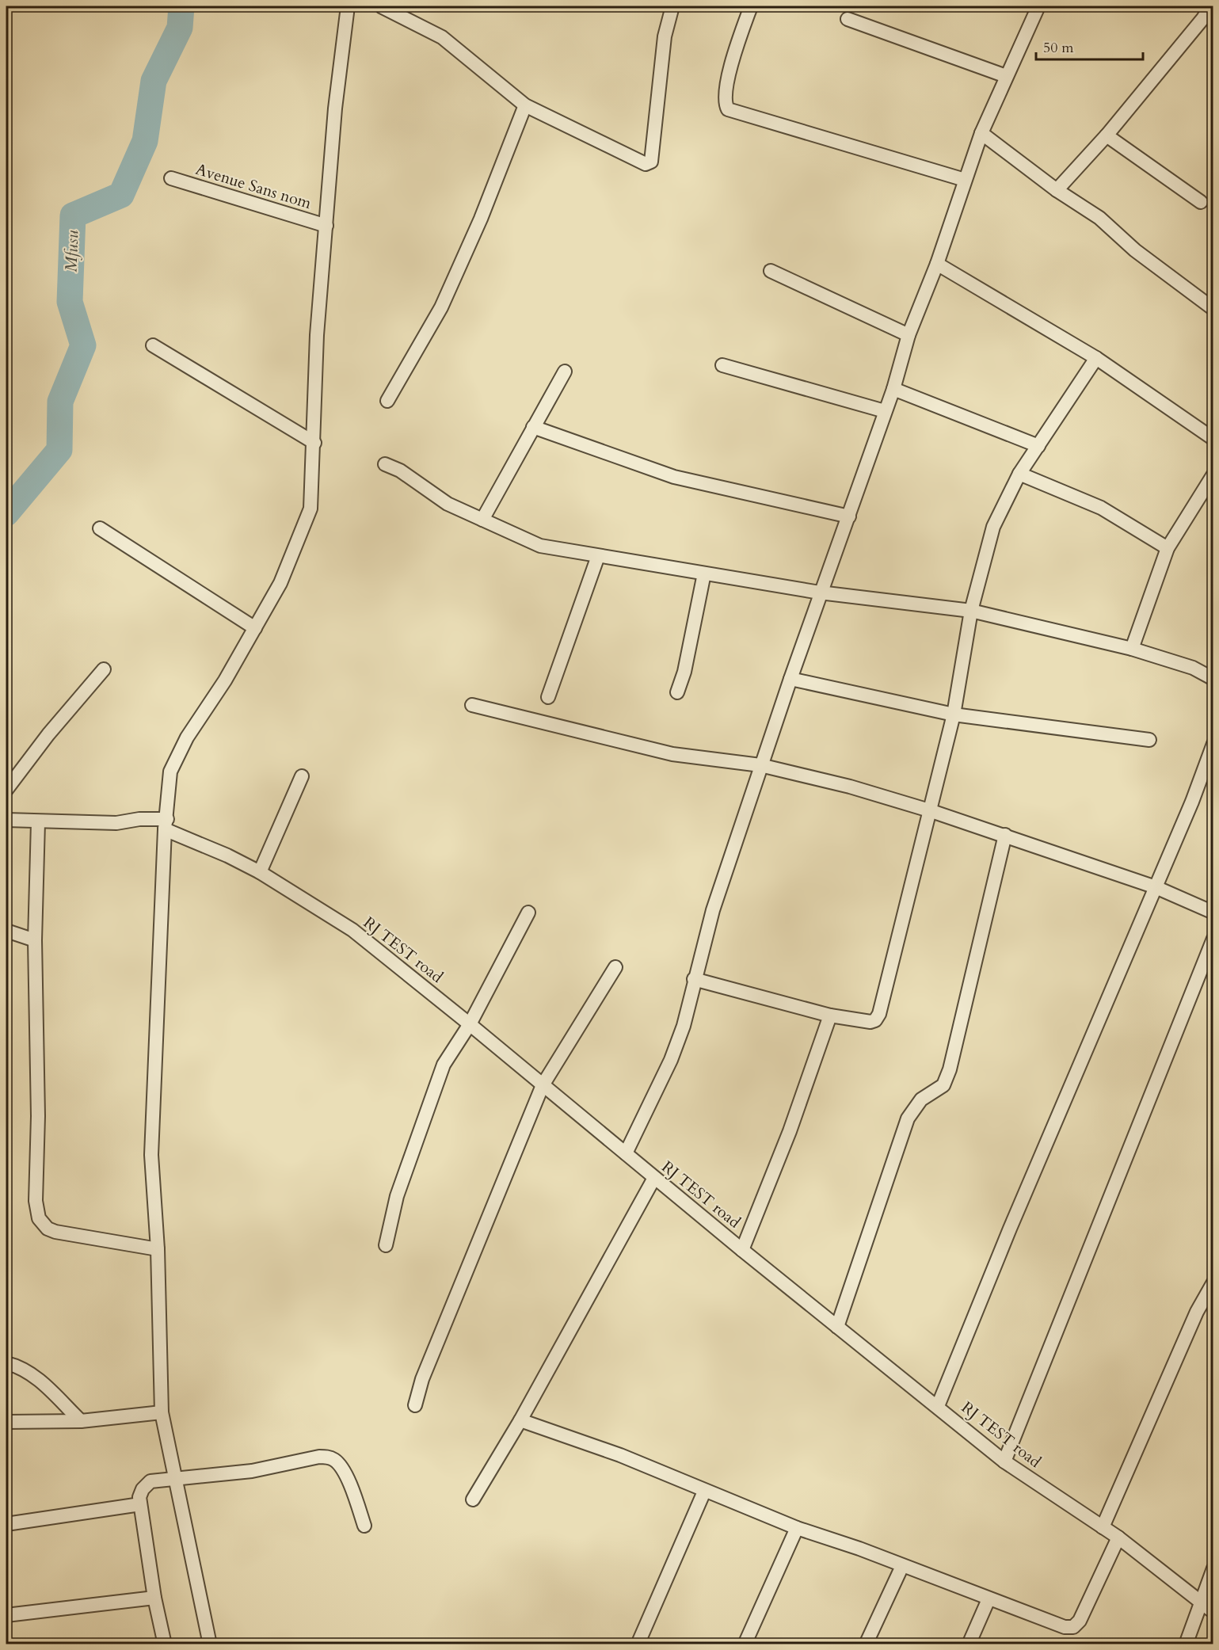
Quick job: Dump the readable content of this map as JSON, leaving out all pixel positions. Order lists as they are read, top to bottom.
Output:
{
  "streets": {
    "street": ["Avenue Sans nom", "RJ TEST road"]
  },
  "water": ["Mfusu"],
  "scale_bar": "50 m"
}
